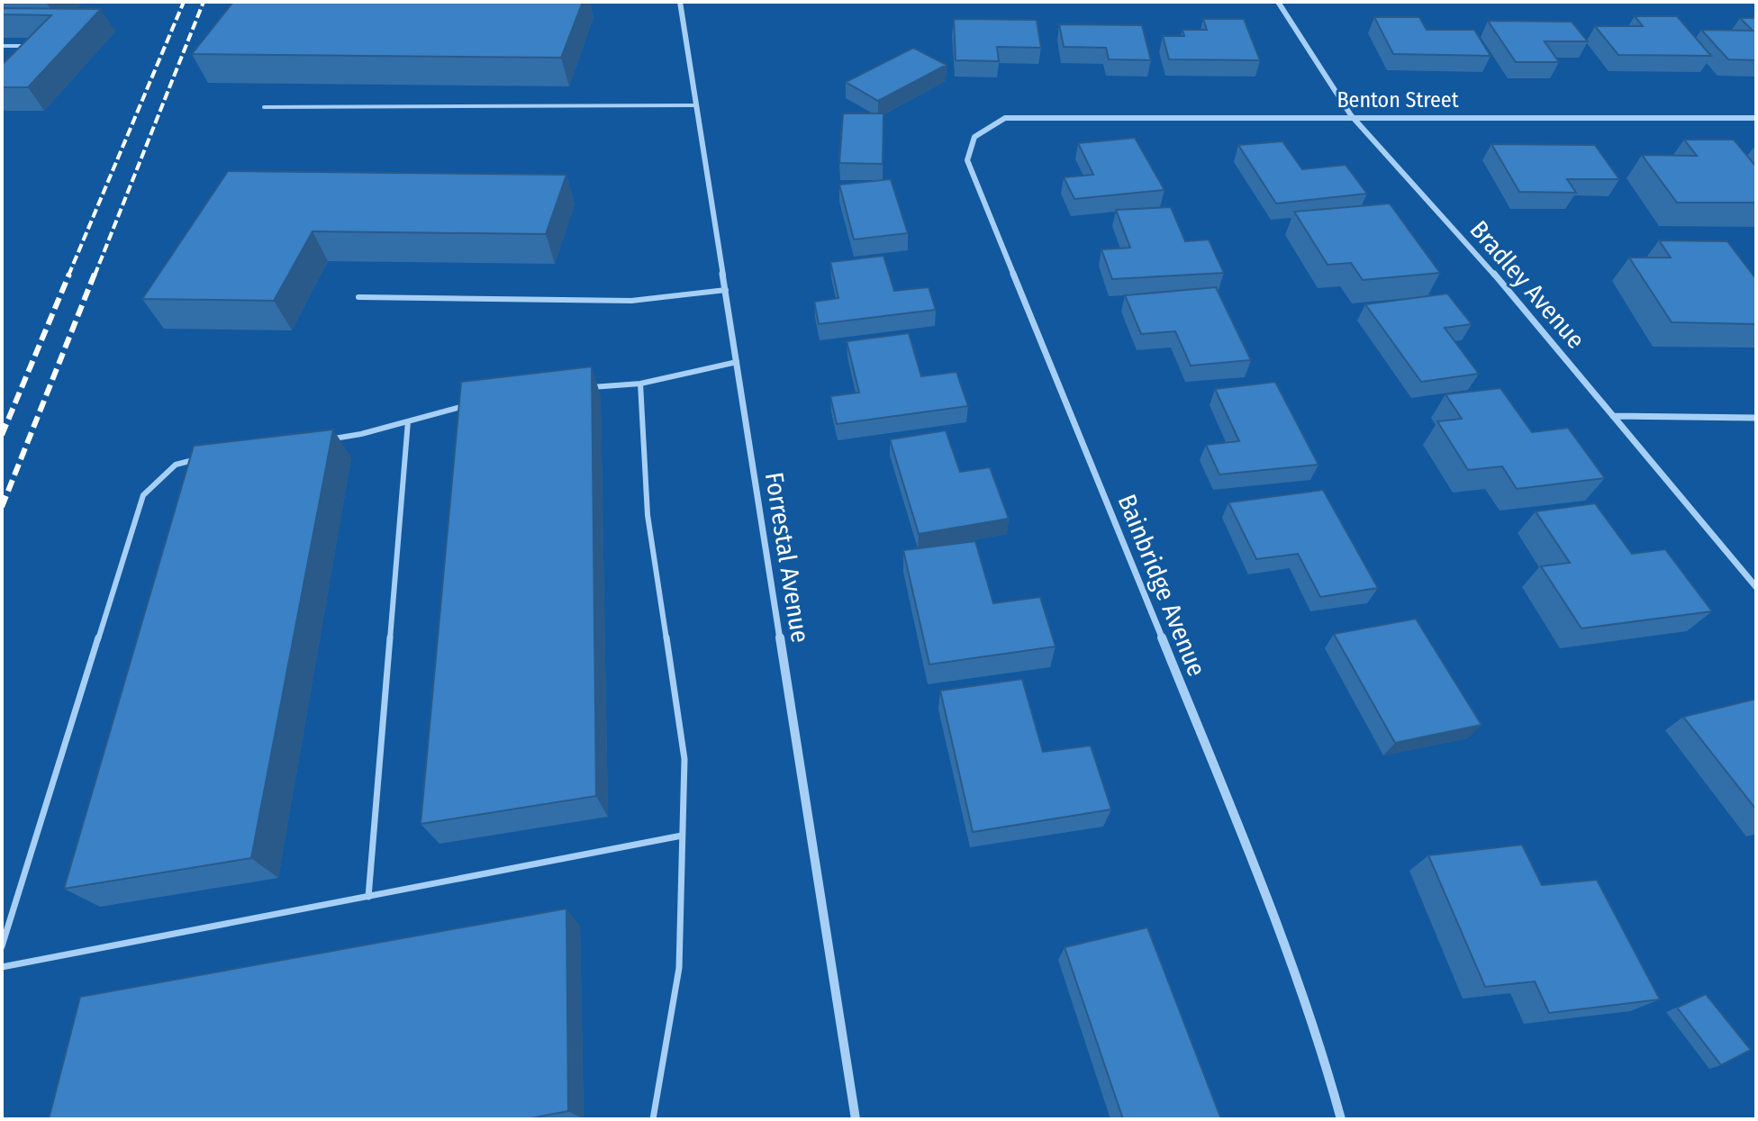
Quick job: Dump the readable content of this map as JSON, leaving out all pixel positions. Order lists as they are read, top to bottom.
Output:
{
  "streets": {
    "street": [
      "Benton Street",
      "Bradley Avenue",
      "Forrestal Avenue",
      "Bainbridge Avenue"
    ]
  },
  "crossings": [
    ["Benton Street", "Bradley Avenue"],
    ["Benton Street", "Bainbridge Avenue"]
  ]
}
